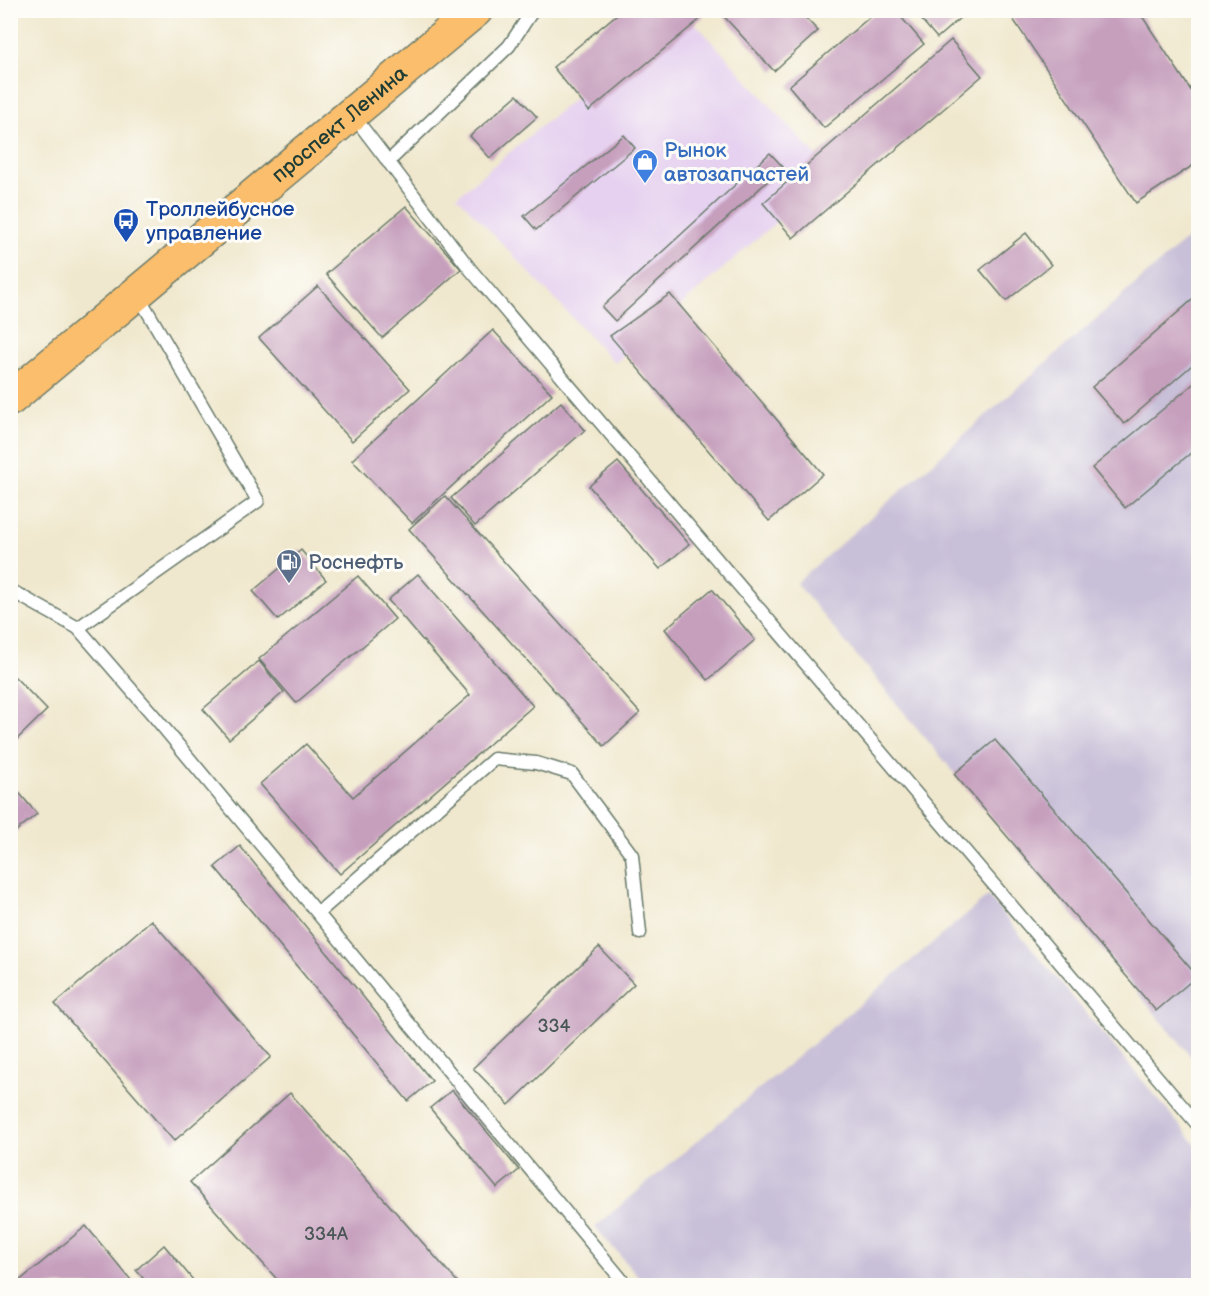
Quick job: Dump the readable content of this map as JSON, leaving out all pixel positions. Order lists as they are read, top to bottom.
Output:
{
  "streets": {
    "main road": ["проспект Ленина"]
  },
  "places": {
    "shop": ["Рынок автозапчастей"],
    "bus stop": ["Троллейбусное управление"],
    "fuel station": ["Роснефть"]
  },
  "house_numbers": ["334", "334А"]
}
